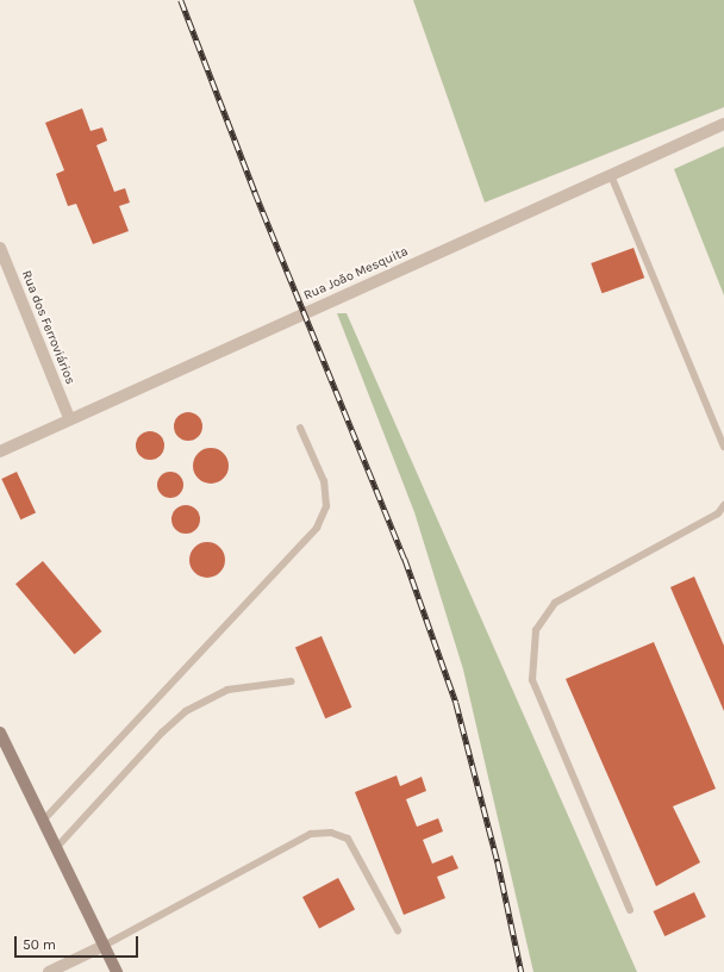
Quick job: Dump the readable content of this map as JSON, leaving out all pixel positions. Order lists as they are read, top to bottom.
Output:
{
  "streets": {
    "street": ["Rua João Mesquita", "Rua dos Ferroviários"]
  },
  "crossings": [
    ["Rua João Mesquita", "Rua dos Ferroviários"]
  ],
  "scale_bar": "50 m"
}
